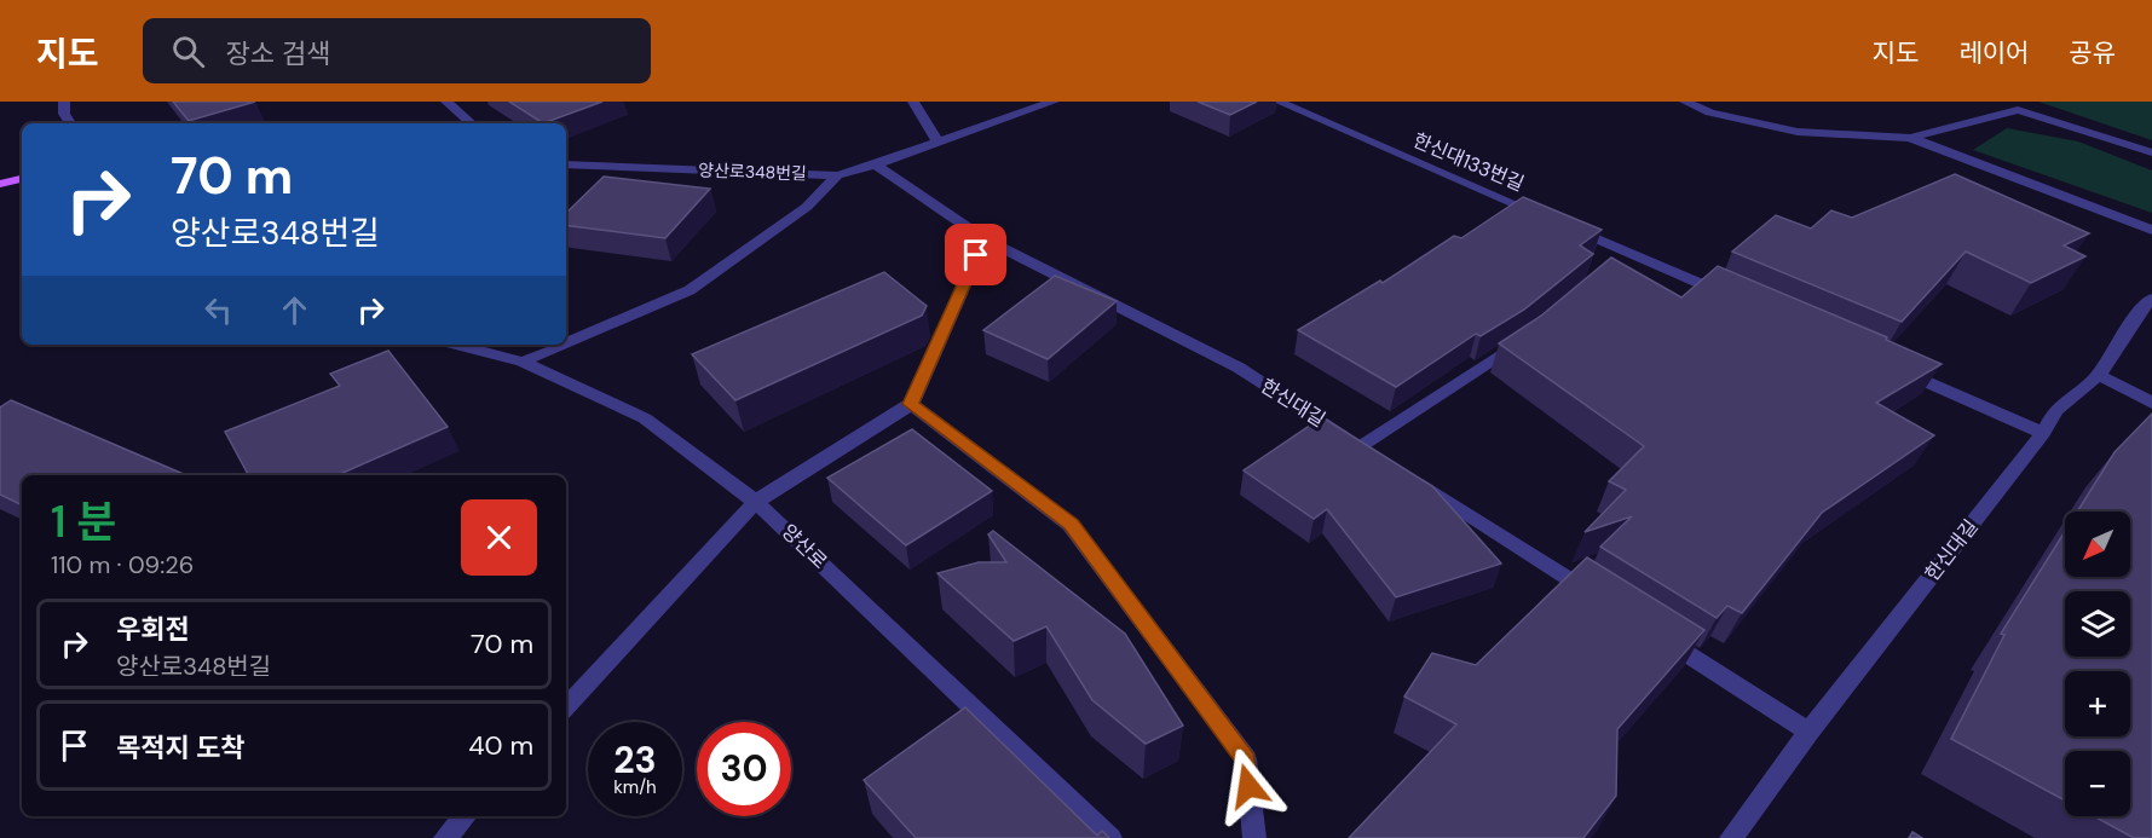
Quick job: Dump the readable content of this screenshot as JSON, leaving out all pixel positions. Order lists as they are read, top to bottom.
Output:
{
  "streets": {
    "street": [
      "한신대133번길",
      "양산로348번길",
      "한신대길",
      "양산로"
    ]
  },
  "crossings": [
    ["양산로348번길", "한신대길"]
  ],
  "north": "bottom left",
  "page": {
    "header": "지도",
    "search": "장소 검색",
    "nav": ["지도", "레이어", "공유"],
    "turn": ["70 m", "양산로348번길"],
    "heading": ["1 분", "110 m · 09:26"],
    "map_buttons": ["+", "−"],
    "list": [
      {
        "name": "우회전",
        "note": "양산로348번길",
        "value": "70 m"
      },
      {
        "name": "목적지 도착",
        "value": "40 m"
      }
    ],
    "speed": "23 km/h",
    "limit": "30"
  }
}
